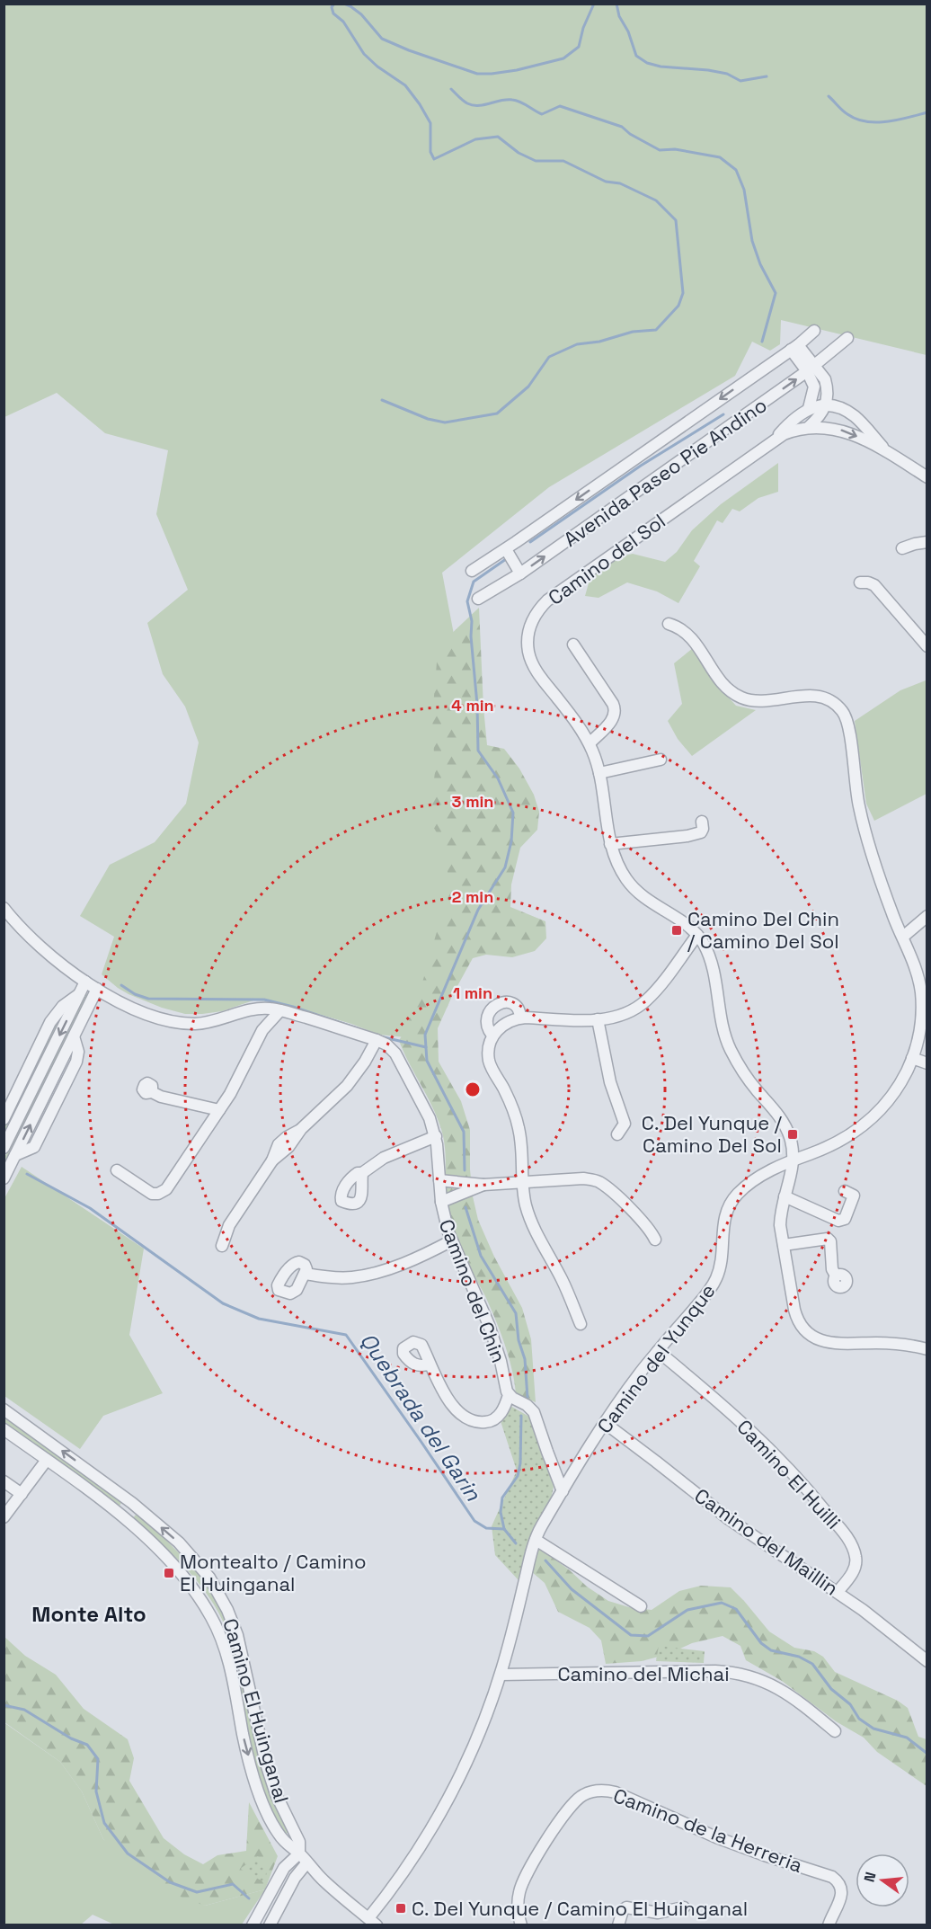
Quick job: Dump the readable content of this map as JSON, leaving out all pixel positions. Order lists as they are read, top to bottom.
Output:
{
  "streets": {
    "street": [
      "Avenida Paseo Pie Andino",
      "Camino del Sol",
      "Camino del Chin",
      "Camino del Yunque",
      "Camino El Huilli",
      "Camino del Maillin",
      "Camino del Michai",
      "Camino El Huinganal",
      "Camino de la Herreria"
    ]
  },
  "crossings": [
    ["Camino del Sol", "Camino del Yunque"],
    ["Camino del Yunque", "Camino El Huilli"],
    ["Camino del Yunque", "Camino del Maillin"],
    ["Camino del Yunque", "Camino del Michai"],
    ["Camino del Yunque", "Camino El Huinganal"],
    ["Camino El Huilli", "Camino del Maillin"]
  ],
  "districts": ["Monte Alto"],
  "water": ["Quebrada del Garin"],
  "places": {
    "transit": [
      "Camino Del Chin / Camino Del Sol",
      "C. Del Yunque / Camino Del Sol",
      "Montealto / Camino El Huinganal",
      "C. Del Yunque / Camino El Huinganal"
    ]
  },
  "north": "left",
  "rings": [
    "4 min",
    "3 min",
    "2 min",
    "1 min"
  ]
}
